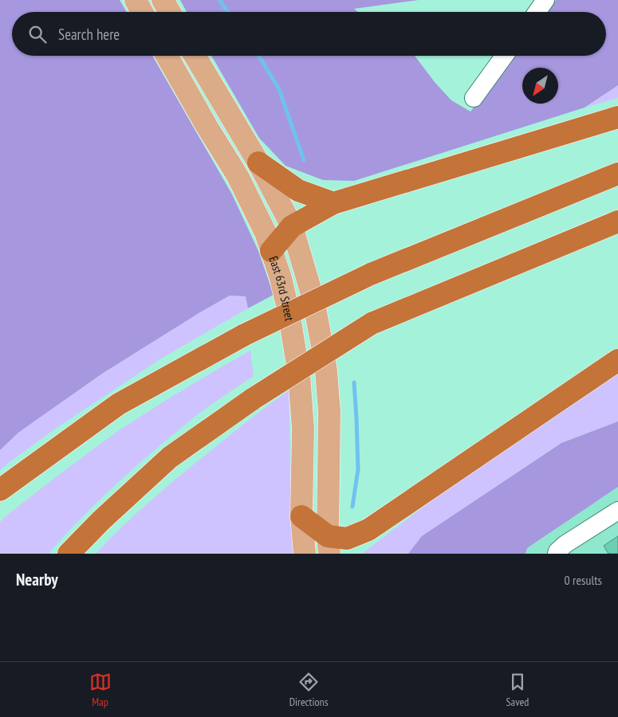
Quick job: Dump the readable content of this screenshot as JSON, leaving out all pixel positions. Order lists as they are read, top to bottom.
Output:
{
  "streets": {
    "main road": ["East 63rd Street"]
  },
  "north": "bottom left",
  "page": {
    "search": "Search here",
    "heading": ["Nearby", "0 results"],
    "nav": ["Map", "Directions", "Saved"]
  }
}
